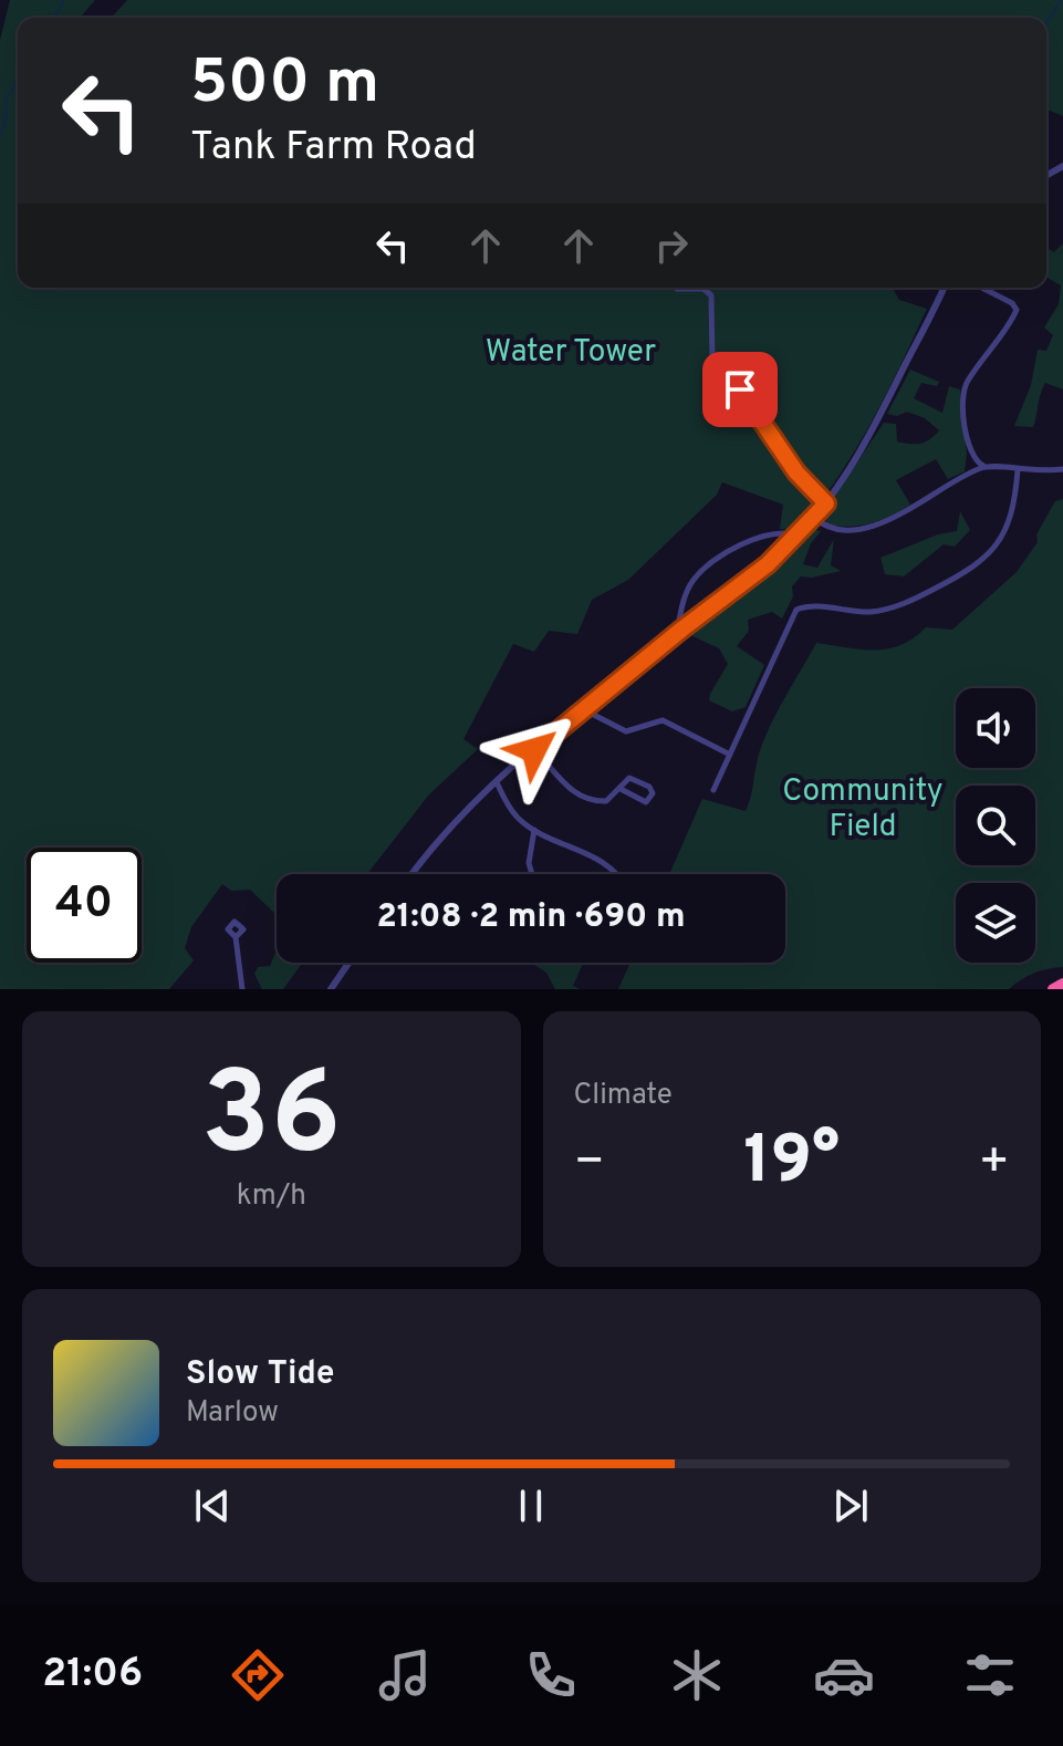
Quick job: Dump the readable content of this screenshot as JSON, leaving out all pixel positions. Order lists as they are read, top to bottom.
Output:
{
  "parks": ["Water Tower", "Community Field"],
  "page": {
    "turn": ["500 m", "Tank Farm Road"],
    "limit": "40",
    "trip": "21:08 · 2 min · 690 m",
    "tile": [
      ["36", "km/h"],
      "Climate"
    ],
    "heat": ["−", "19°", "+"],
    "song": ["Slow Tide", "Marlow"],
    "tabs": "21:06"
  }
}
